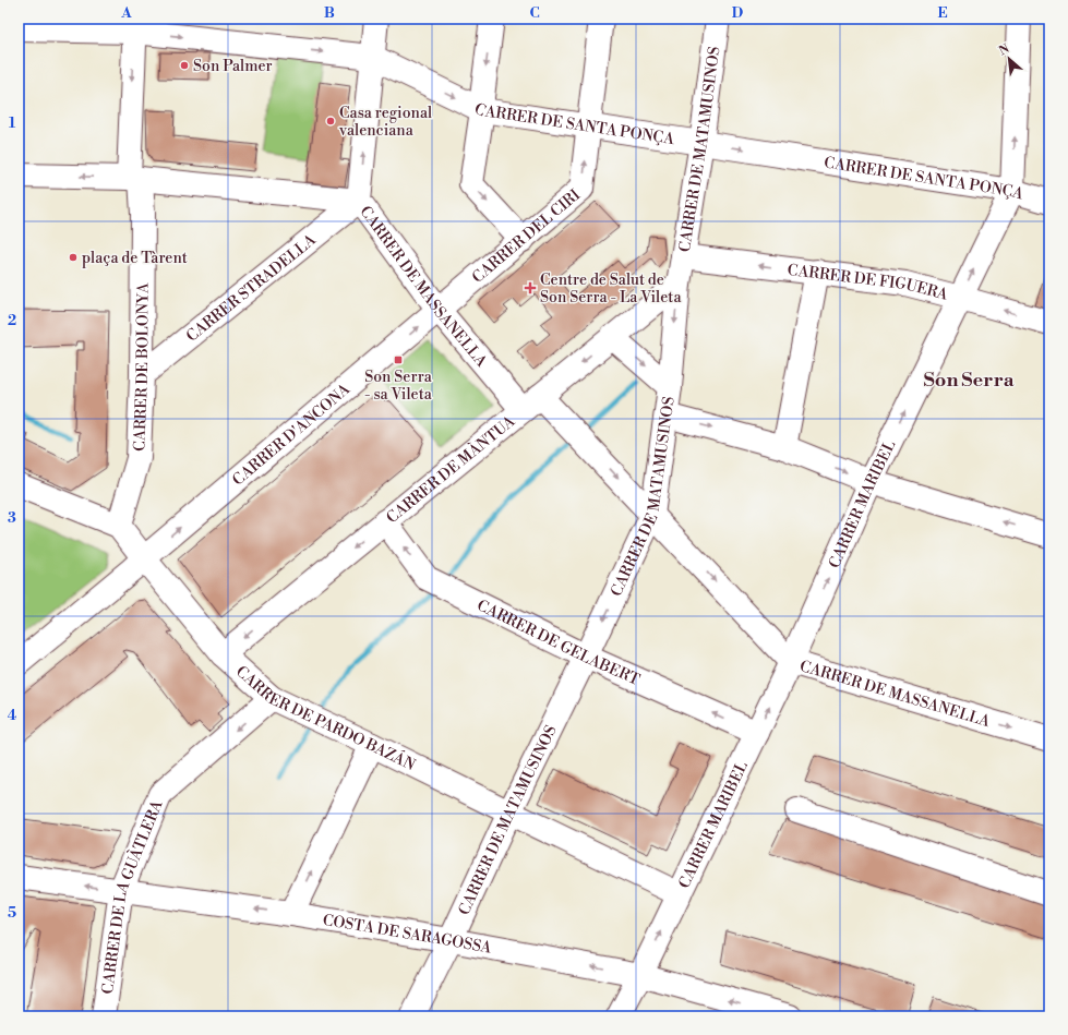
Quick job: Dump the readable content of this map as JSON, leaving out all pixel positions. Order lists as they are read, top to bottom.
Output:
{
  "streets": {
    "street": [
      "CARRER DE SANTA PONÇA",
      "CARRER DE MATAMUSINOS",
      "CARRER DEL CIRI",
      "CARRER DE FIGUERA",
      "CARRER DE MASSANELLA",
      "CARRER STRADELLA",
      "CARRER DE BOLONYA",
      "CARRER D'ANCONA",
      "CARRER DE MÀNTUA",
      "CARRER MARIBEL",
      "CARRER DE GELABERT",
      "CARRER DE PARDO BAZÁN",
      "CARRER DE LA GUÀTLERA",
      "COSTA DE SARAGOSSA"
    ]
  },
  "crossings": [
    ["CARRER DE SANTA PONÇA", "CARRER DE MATAMUSINOS"],
    ["CARRER DE SANTA PONÇA", "CARRER DEL CIRI"],
    ["CARRER DE SANTA PONÇA", "CARRER DE MASSANELLA"],
    ["CARRER DE SANTA PONÇA", "CARRER DE BOLONYA"],
    ["CARRER DE SANTA PONÇA", "CARRER MARIBEL"],
    ["CARRER DE MATAMUSINOS", "CARRER DE FIGUERA"],
    ["CARRER DE MATAMUSINOS", "CARRER DE MASSANELLA"],
    ["CARRER DE MATAMUSINOS", "CARRER DE MÀNTUA"],
    ["CARRER DE MATAMUSINOS", "CARRER DE GELABERT"],
    ["CARRER DE MATAMUSINOS", "CARRER DE PARDO BAZÁN"],
    ["CARRER DE MATAMUSINOS", "COSTA DE SARAGOSSA"],
    ["CARRER DEL CIRI", "CARRER DE MASSANELLA"],
    ["CARRER DEL CIRI", "CARRER D'ANCONA"],
    ["CARRER DE FIGUERA", "CARRER MARIBEL"],
    ["CARRER DE MASSANELLA", "CARRER STRADELLA"],
    ["CARRER DE MASSANELLA", "CARRER D'ANCONA"],
    ["CARRER DE MASSANELLA", "CARRER DE MÀNTUA"],
    ["CARRER DE MASSANELLA", "CARRER MARIBEL"],
    ["CARRER STRADELLA", "CARRER DE BOLONYA"],
    ["CARRER DE BOLONYA", "CARRER DE PARDO BAZÁN"],
    ["CARRER D'ANCONA", "CARRER DE PARDO BAZÁN"],
    ["CARRER DE MÀNTUA", "CARRER DE GELABERT"],
    ["CARRER DE MÀNTUA", "CARRER DE PARDO BAZÁN"],
    ["CARRER MARIBEL", "CARRER DE GELABERT"],
    ["CARRER MARIBEL", "CARRER DE PARDO BAZÁN"],
    ["CARRER MARIBEL", "COSTA DE SARAGOSSA"],
    ["CARRER DE PARDO BAZÁN", "CARRER DE LA GUÀTLERA"],
    ["CARRER DE LA GUÀTLERA", "COSTA DE SARAGOSSA"]
  ],
  "one_way": [
    "CARRER DEL CIRI",
    "CARRER D'ANCONA",
    "CARRER DE MÀNTUA",
    "CARRER MARIBEL",
    "CARRER DE GELABERT",
    "COSTA DE SARAGOSSA"
  ],
  "districts": ["Son Serra"],
  "places": {
    "other": ["Son Palmer", "Casa regional valenciana", "plaça de Tàrent"],
    "health": ["Centre de Salut de Son Serra - La Vileta"],
    "transit": ["Son Serra - sa Vileta"]
  },
  "north": "top left",
  "grid": {
    "columns": [
      "A",
      "B",
      "C",
      "D",
      "E"
    ],
    "rows": [
      "1",
      "2",
      "3",
      "4",
      "5"
    ]
  }
}
